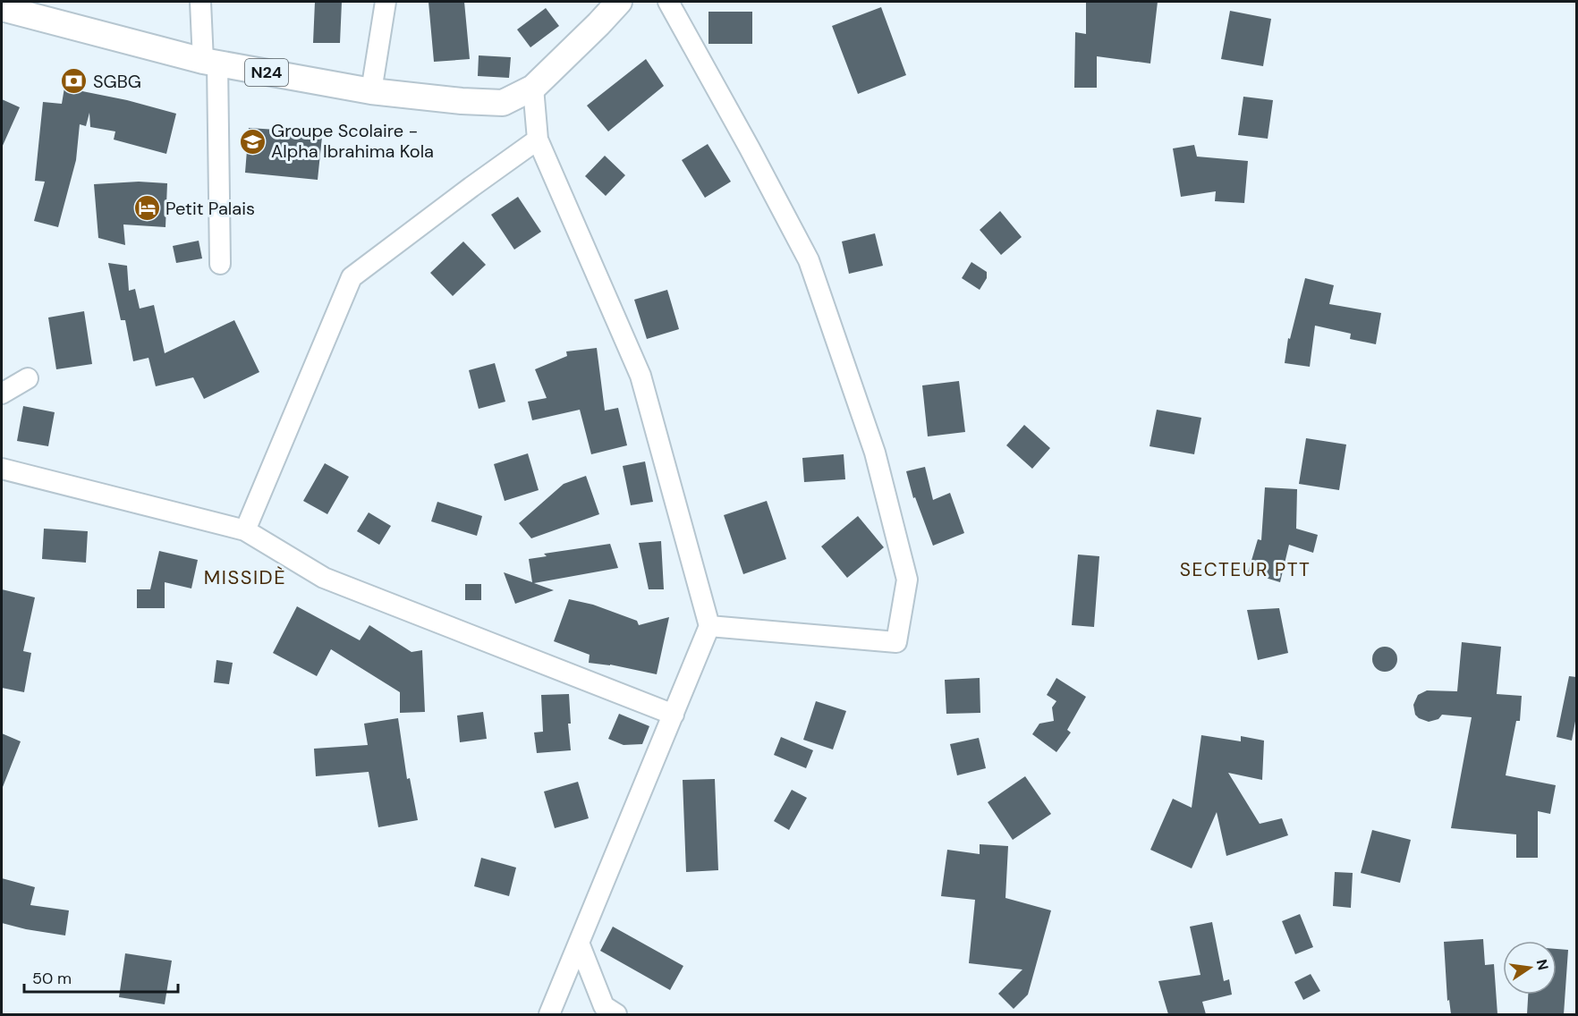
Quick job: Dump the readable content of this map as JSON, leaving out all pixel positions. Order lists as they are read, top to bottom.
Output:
{
  "streets": {
    "main road": ["N24"]
  },
  "districts": ["SECTEUR PTT", "MISSIDÈ"],
  "places": {
    "bank": ["SGBG"],
    "school or university": ["Groupe Scolaire - Alpha Ibrahima Kola"],
    "hotel": ["Petit Palais"]
  },
  "scale_bar": "50 m",
  "north": "right"
}
